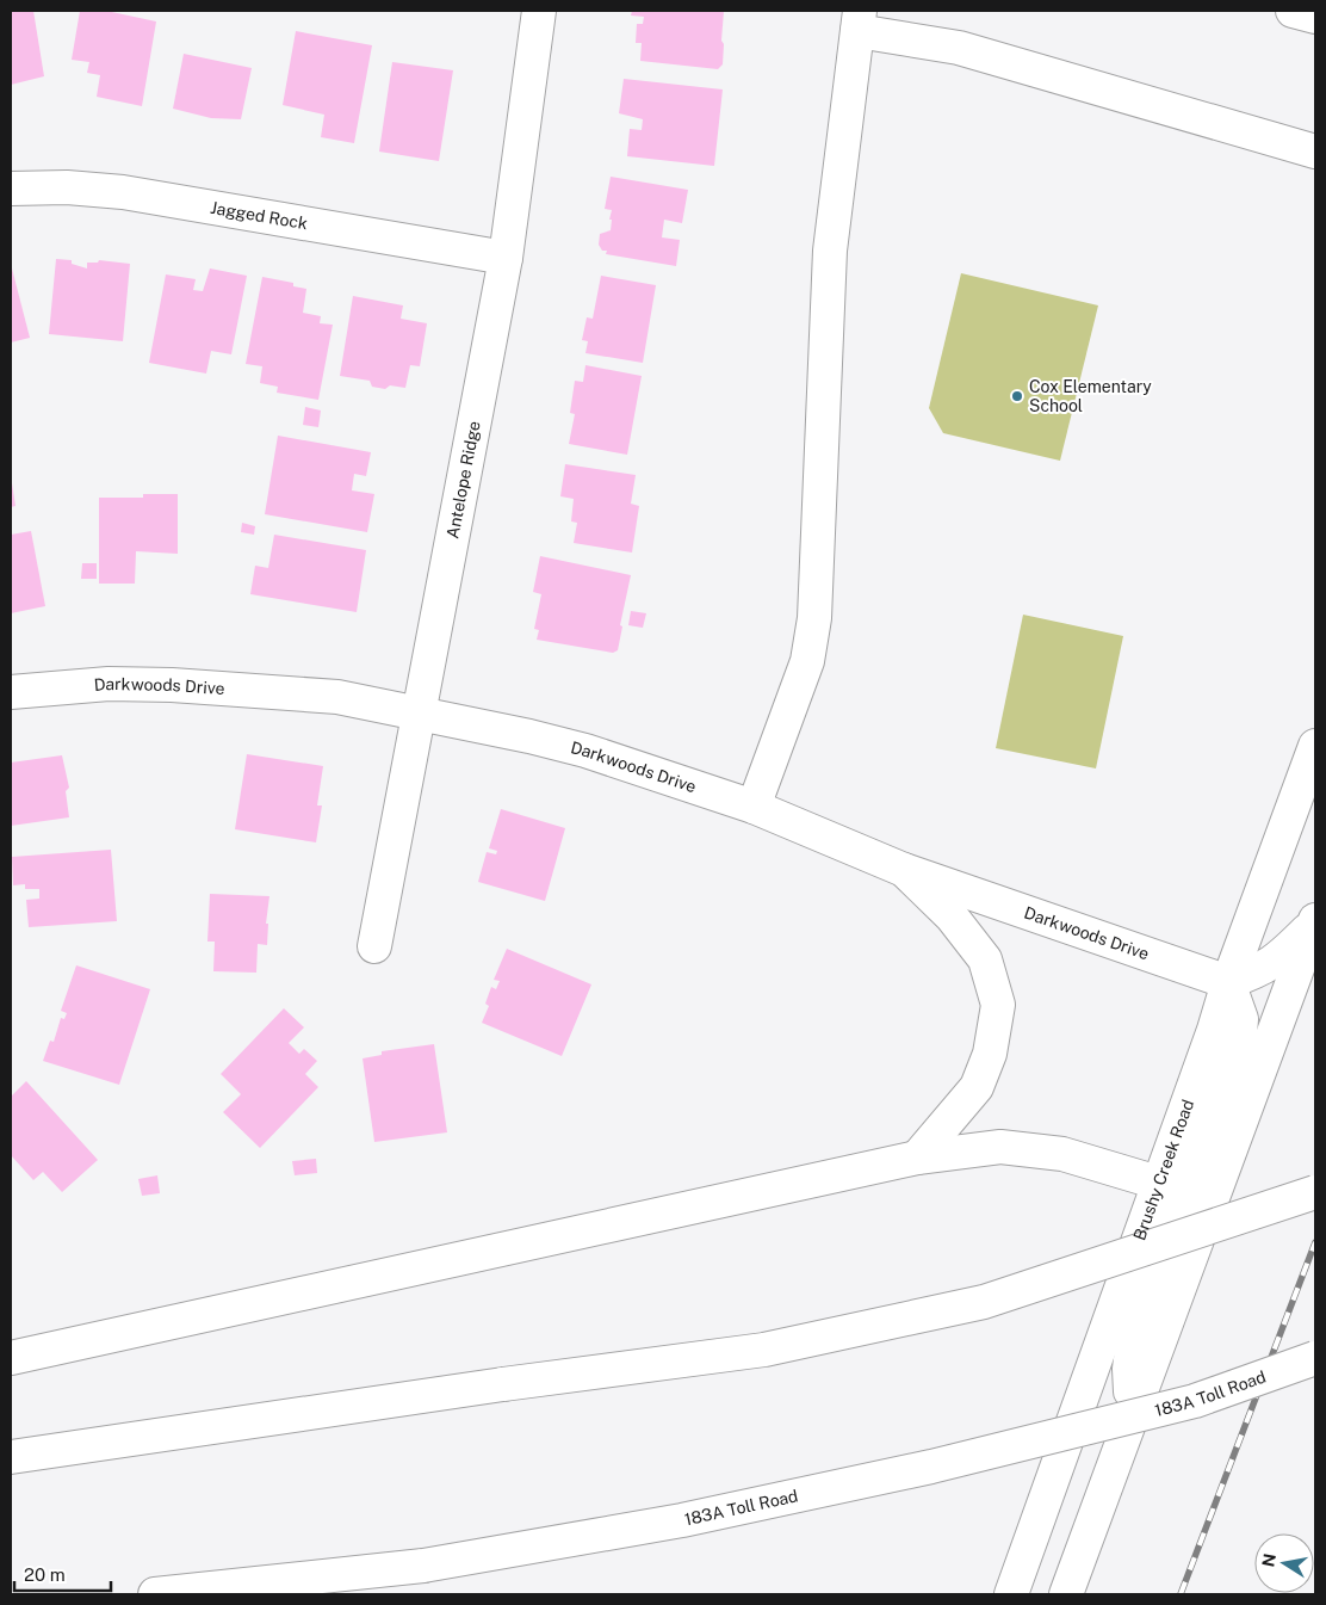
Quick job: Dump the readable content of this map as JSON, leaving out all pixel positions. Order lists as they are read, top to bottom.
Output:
{
  "streets": {
    "main road": [
      "Jagged Rock",
      "Antelope Ridge",
      "Darkwoods Drive",
      "Brushy Creek Road",
      "183A Toll Road"
    ]
  },
  "crossings": [
    ["Jagged Rock", "Antelope Ridge"],
    ["Antelope Ridge", "Darkwoods Drive"],
    ["Darkwoods Drive", "Brushy Creek Road"]
  ],
  "places": ["Cox Elementary School"],
  "scale_bar": "20 m",
  "north": "left"
}
